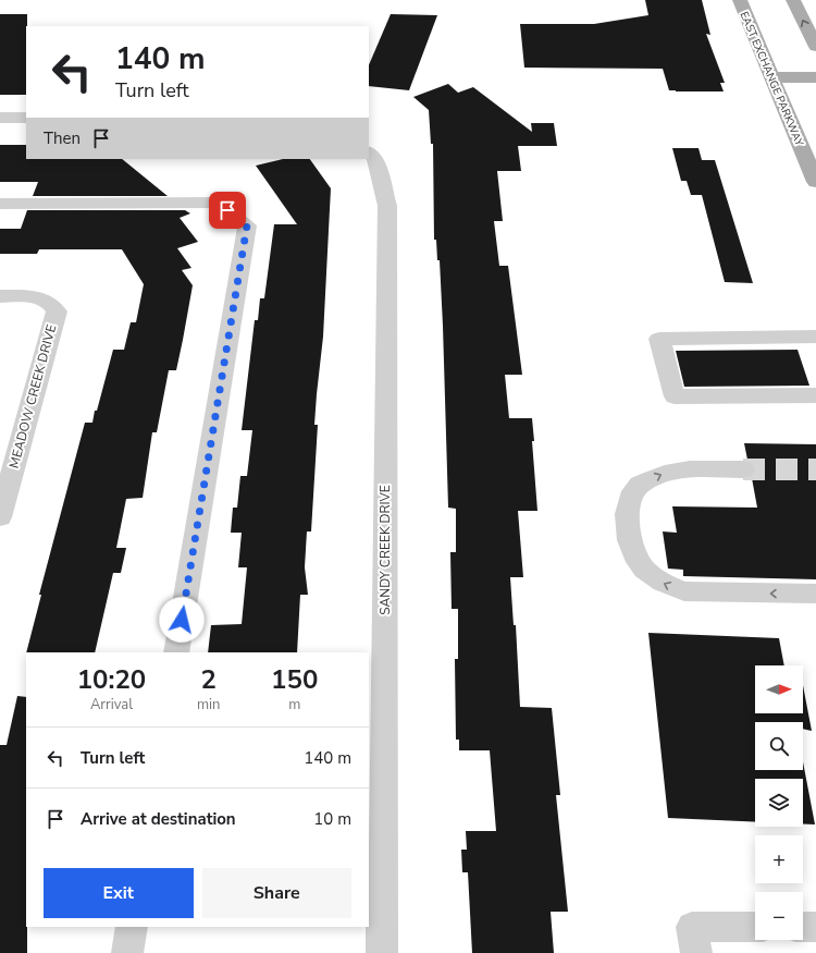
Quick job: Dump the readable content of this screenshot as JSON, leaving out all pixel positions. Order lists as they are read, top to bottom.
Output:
{
  "streets": {
    "main road": ["EAST EXCHANGE PARKWAY"],
    "street": ["MEADOW CREEK DRIVE", "SANDY CREEK DRIVE"]
  },
  "north": "right",
  "page": {
    "turn": ["140 m", "Turn left"],
    "then": "Then",
    "eta": [
      "10:20",
      "Arrival",
      "2",
      "min",
      "150",
      "m"
    ],
    "map_buttons": ["+", "−"],
    "list": [
      {
        "name": "Turn left",
        "value": "140 m"
      },
      {
        "name": "Arrive at destination",
        "value": "10 m"
      }
    ],
    "buttons": ["Exit", "Share"]
  }
}
